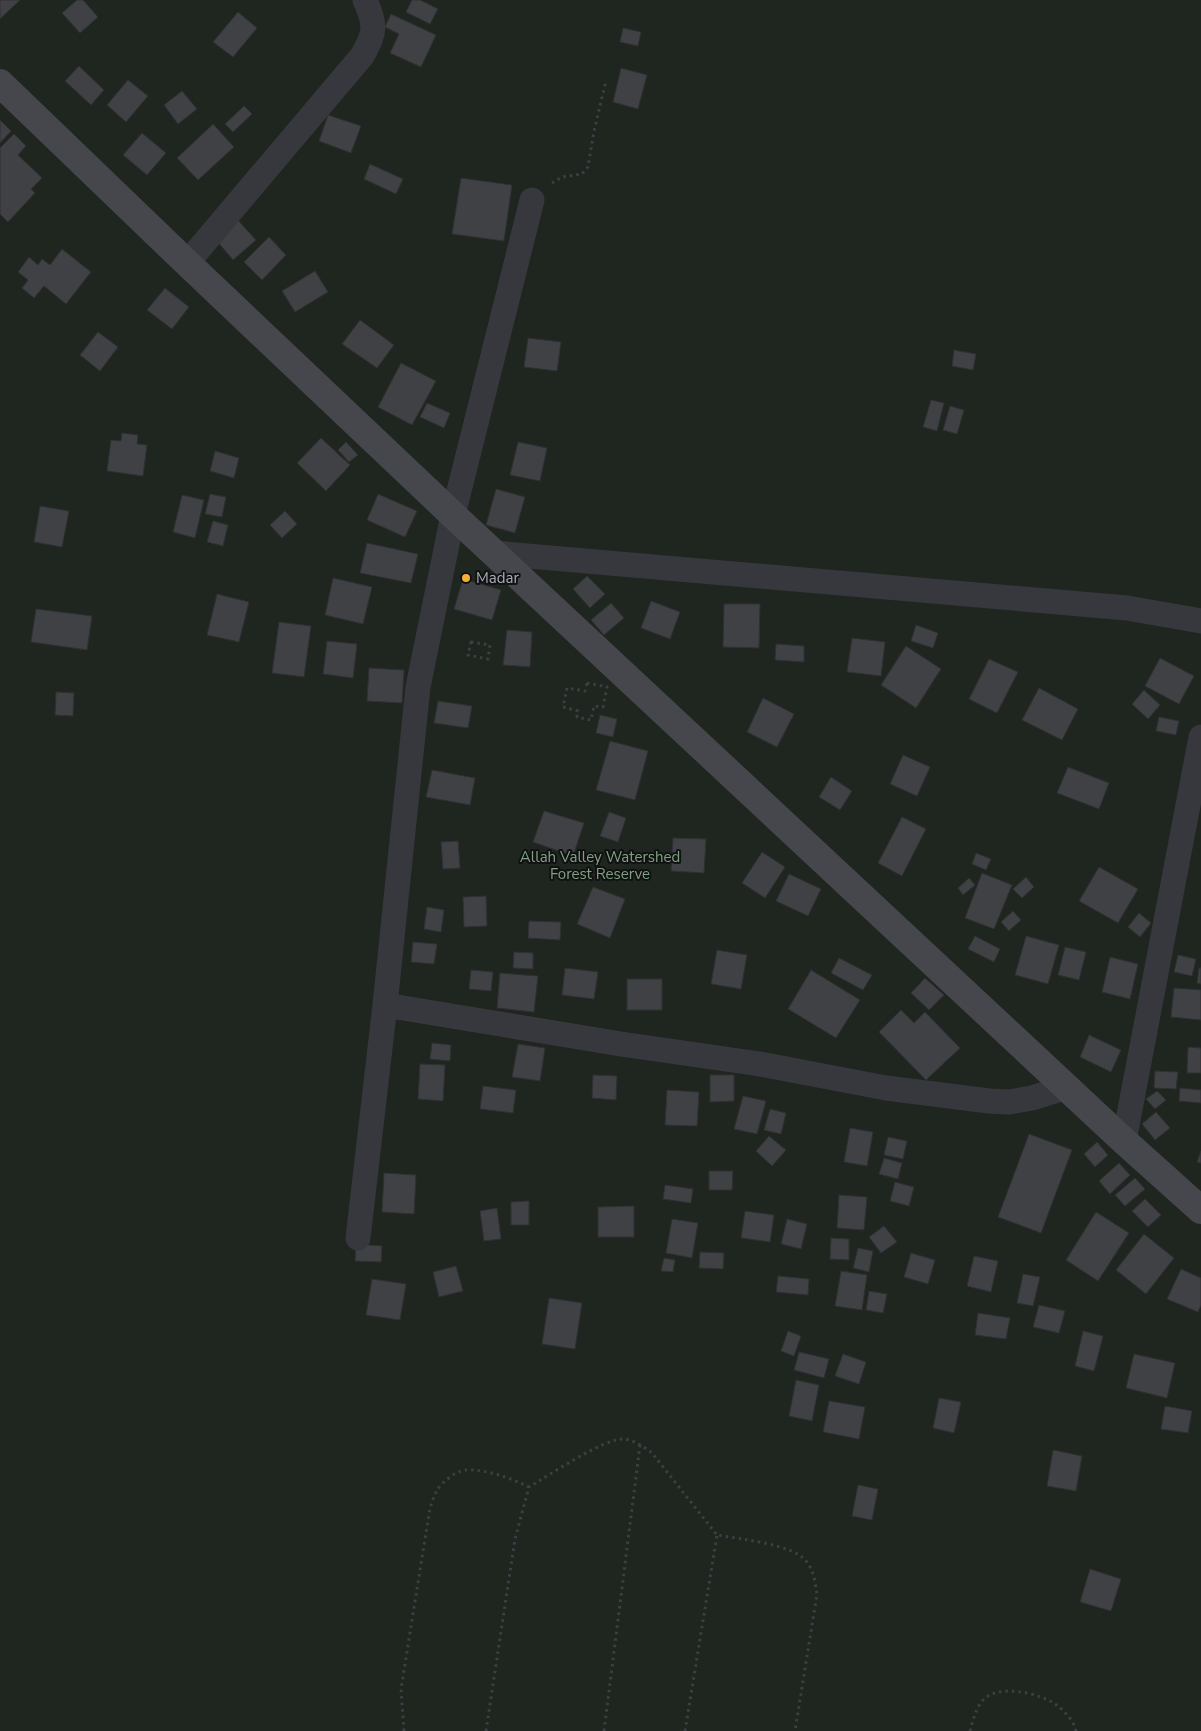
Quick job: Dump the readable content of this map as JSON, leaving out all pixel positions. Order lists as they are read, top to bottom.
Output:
{
  "parks": ["Allah Valley Watershed Forest Reserve"],
  "places": ["Madar"]
}
